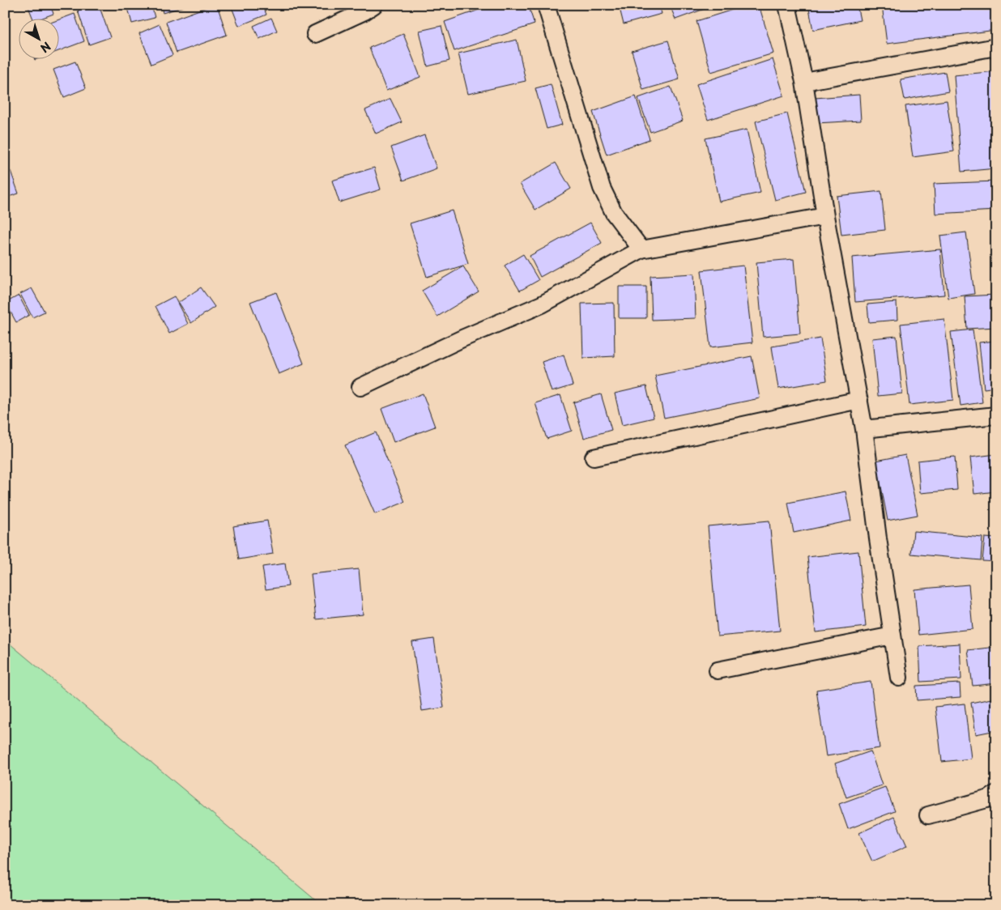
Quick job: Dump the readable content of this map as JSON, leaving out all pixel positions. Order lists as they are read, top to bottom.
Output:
{
  "north": "bottom right"
}
